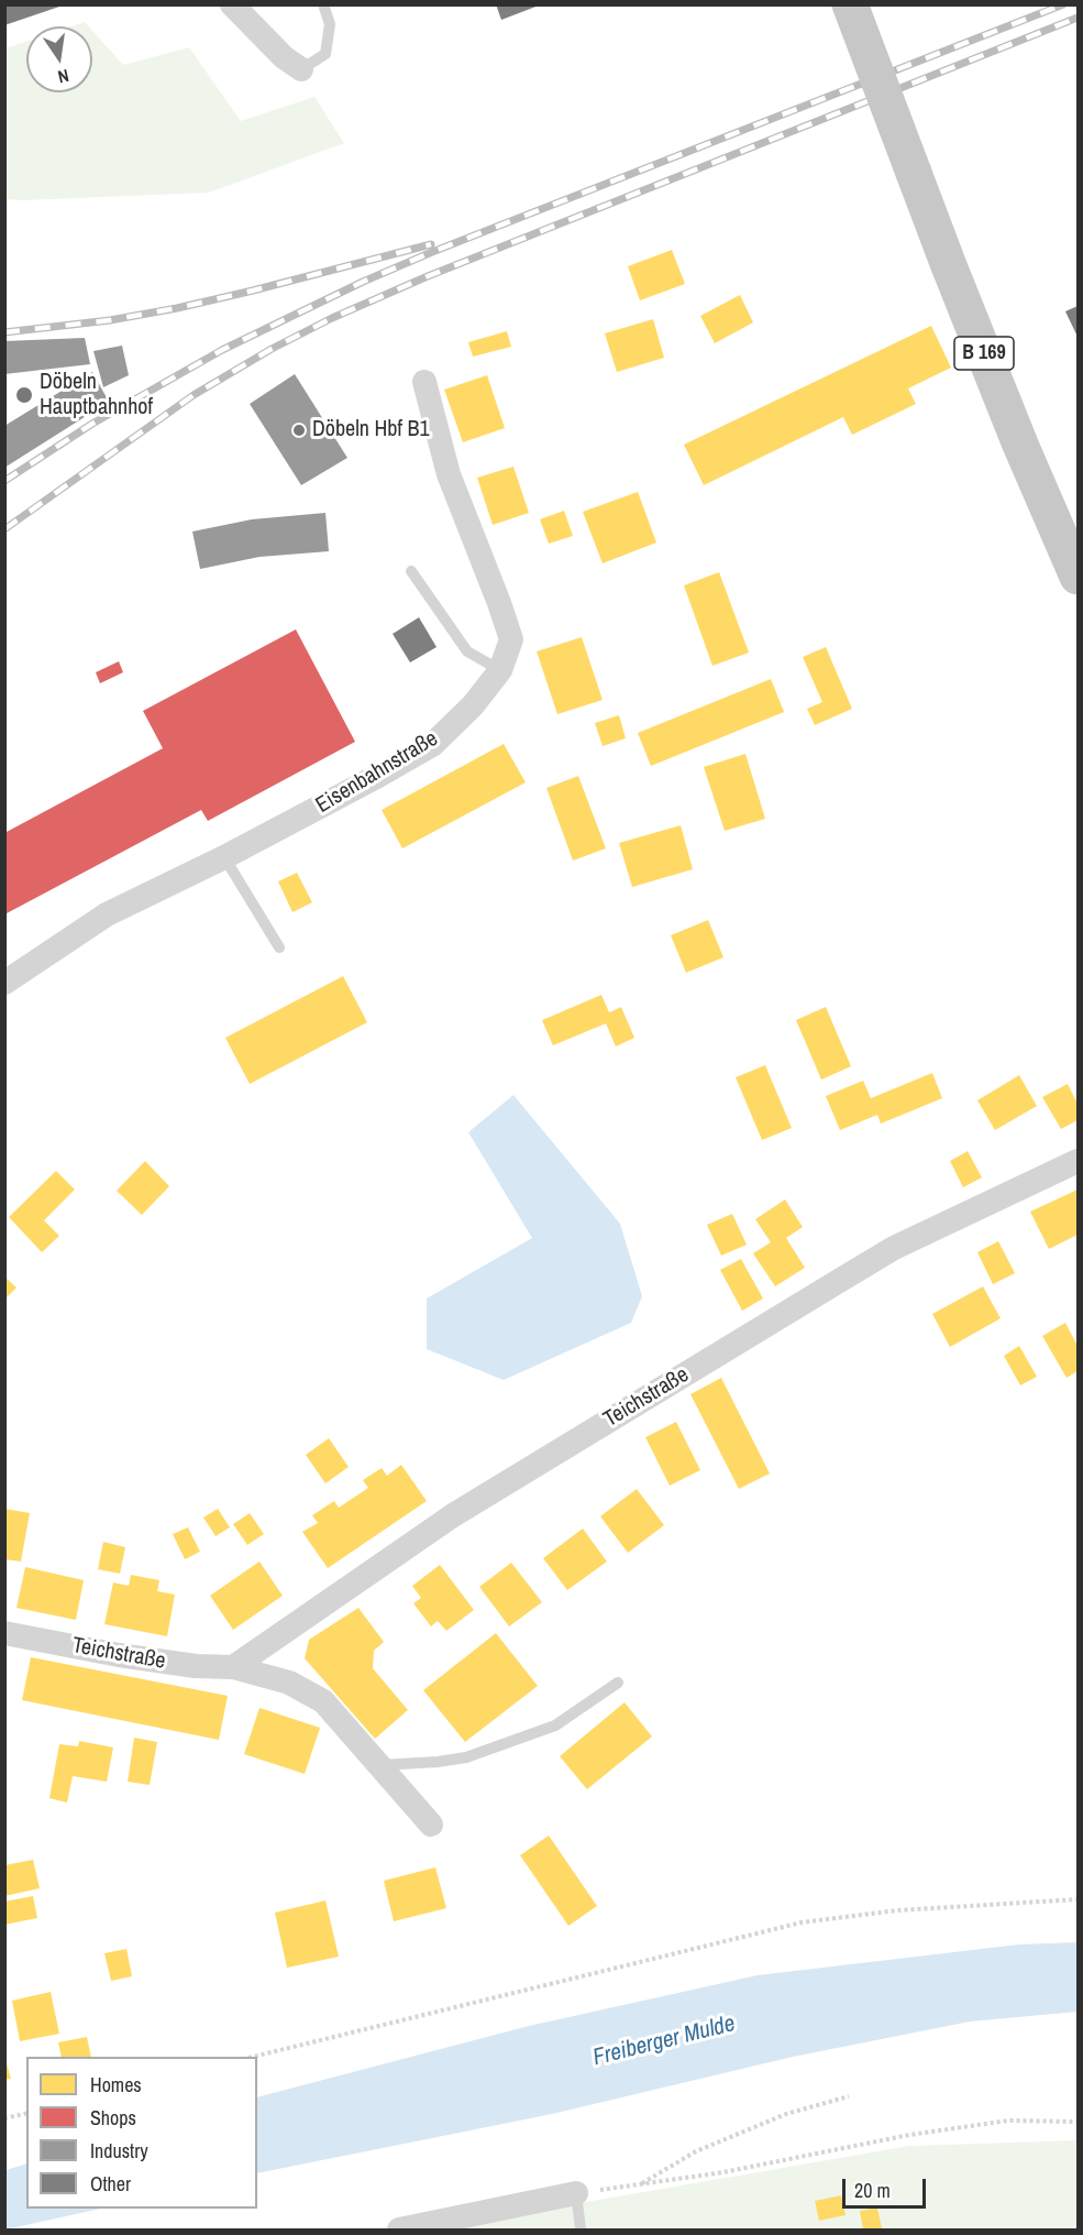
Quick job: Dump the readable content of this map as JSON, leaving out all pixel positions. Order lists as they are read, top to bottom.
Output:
{
  "streets": {
    "main road": ["B 169"],
    "street": ["Eisenbahnstraße", "Teichstraße"]
  },
  "water": ["Freiberger Mulde"],
  "places": ["Döbeln Hauptbahnhof", "Döbeln Hbf B1"],
  "legend": [
    "Homes",
    "Shops",
    "Industry",
    "Other"
  ],
  "scale_bar": "20 m",
  "north": "bottom"
}
